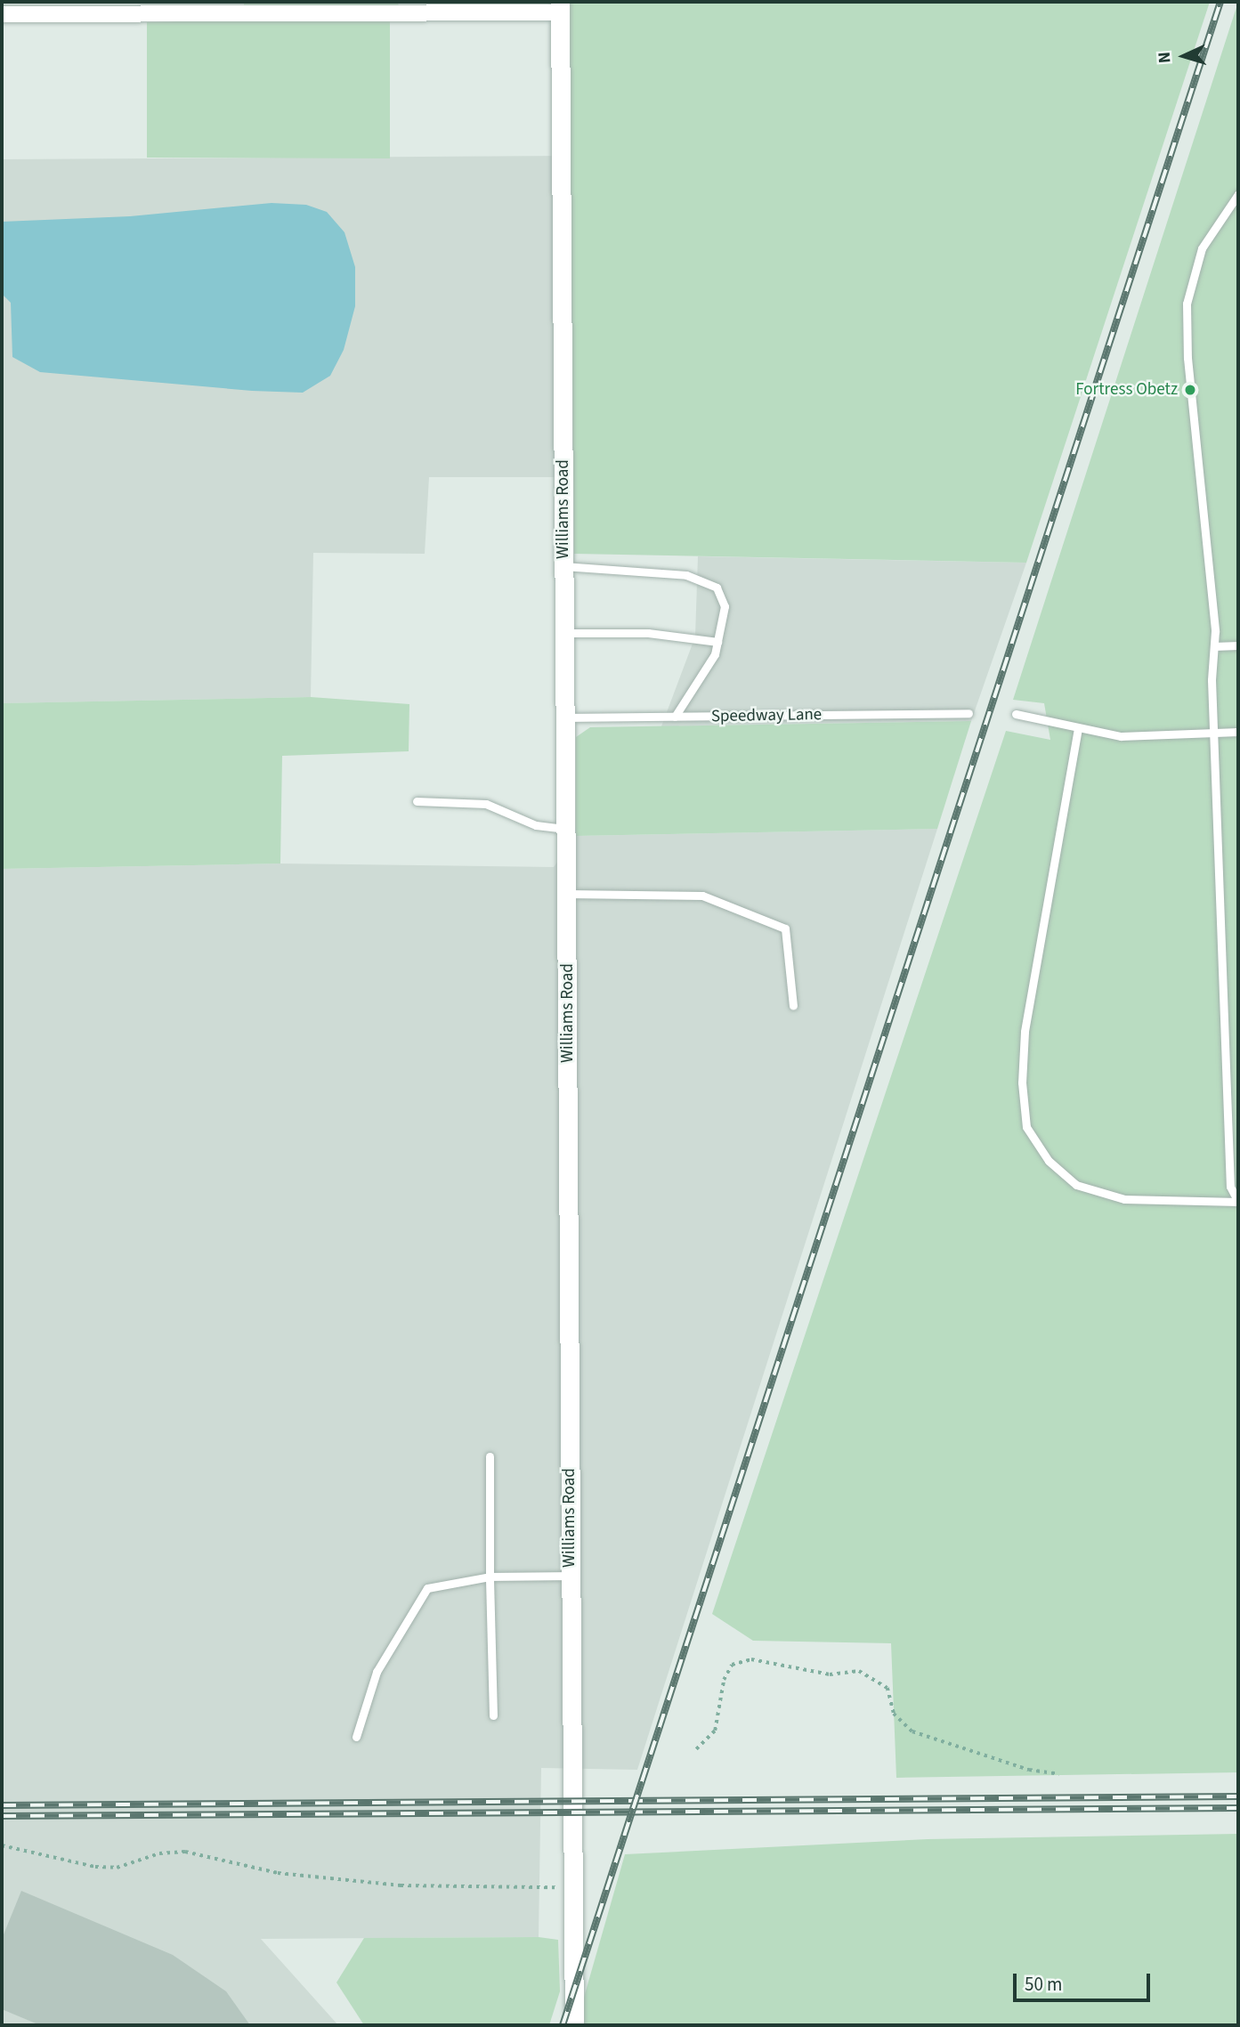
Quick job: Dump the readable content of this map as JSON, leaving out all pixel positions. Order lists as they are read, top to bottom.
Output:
{
  "streets": {
    "main road": ["Williams Road"],
    "lane": ["Speedway Lane"]
  },
  "crossings": [
    ["Williams Road", "Speedway Lane"]
  ],
  "places": ["Fortress Obetz"],
  "scale_bar": "50 m",
  "north": "left"
}
